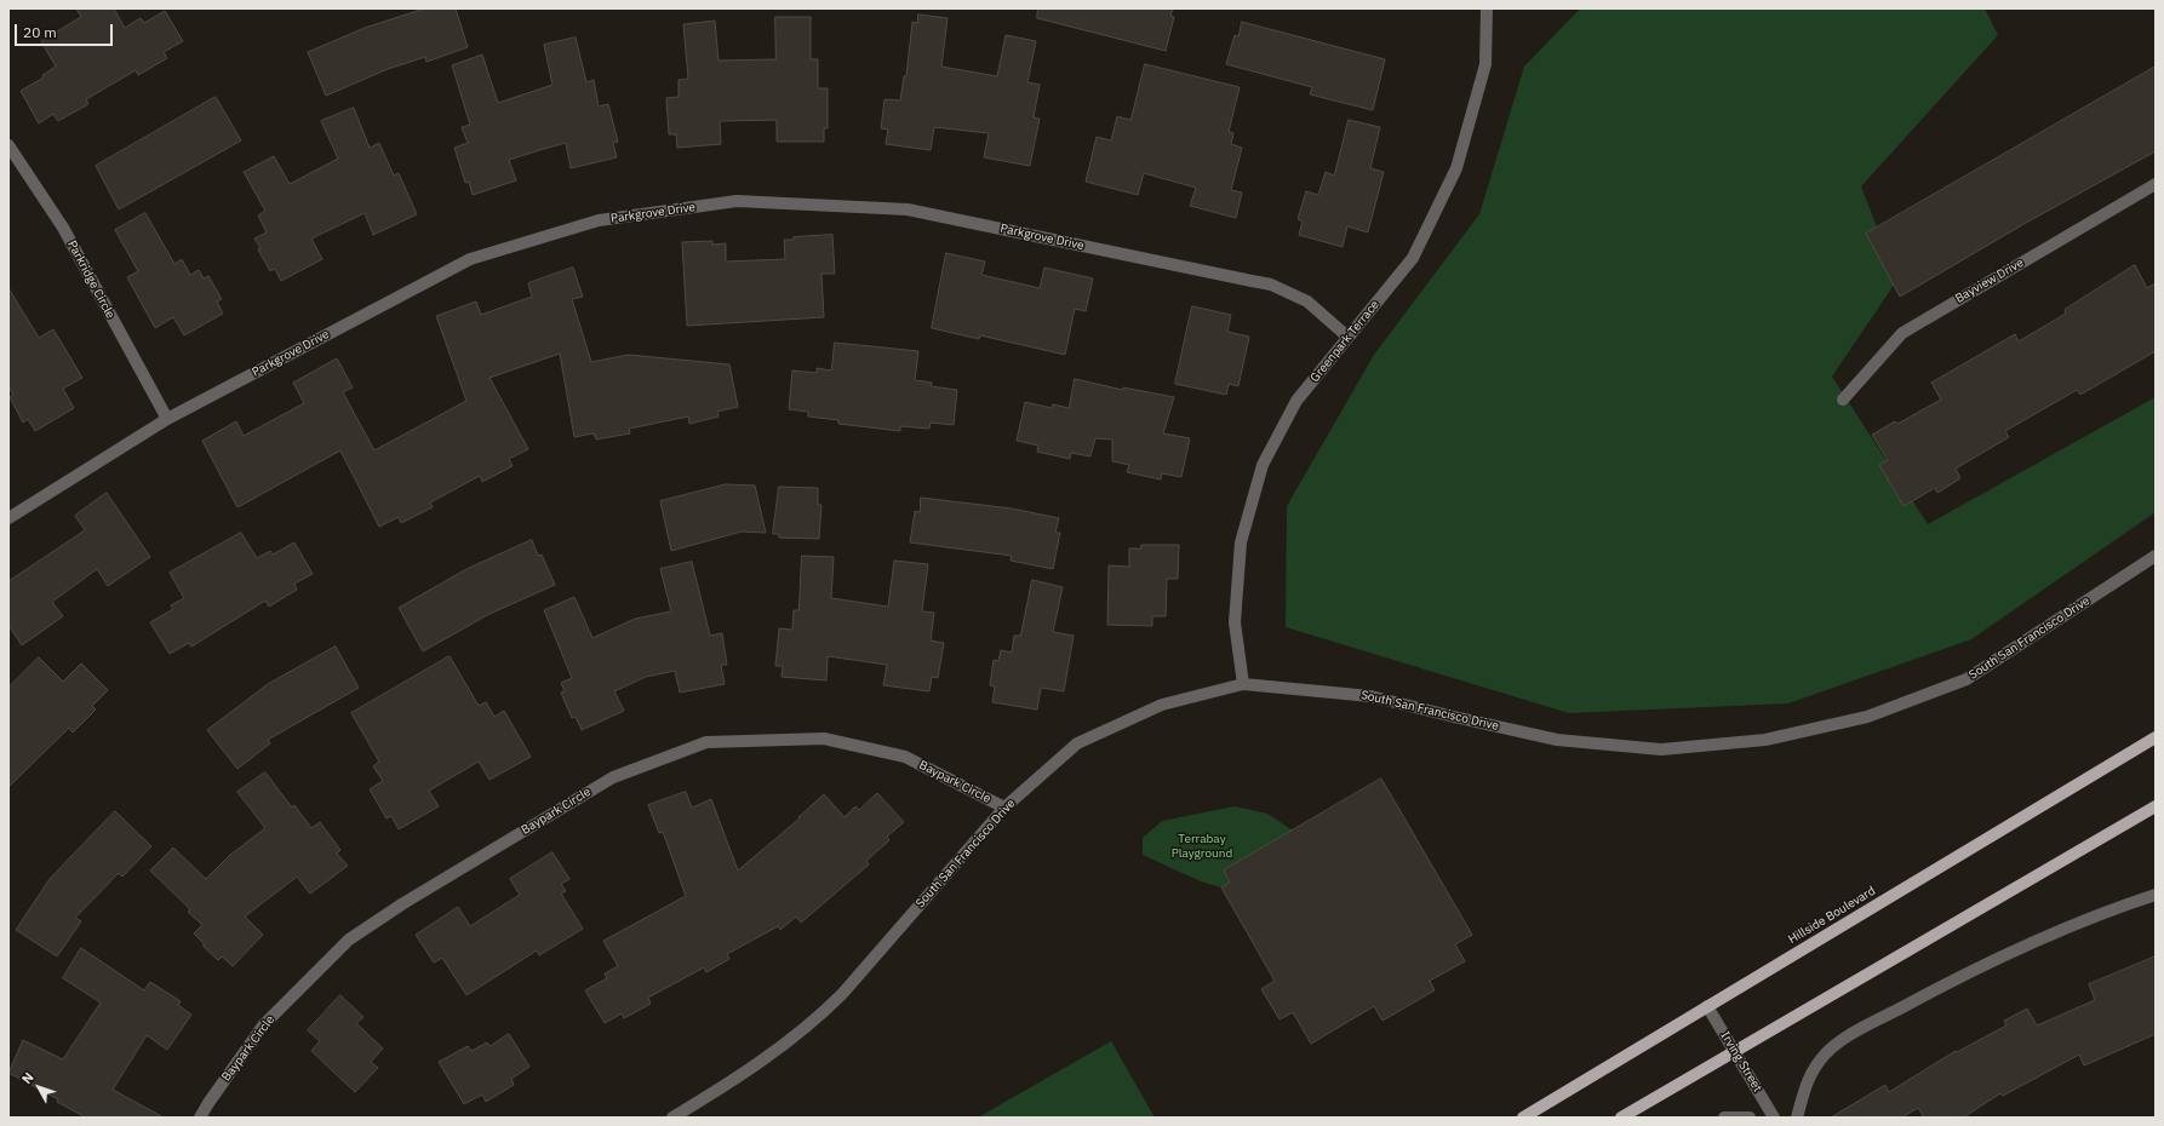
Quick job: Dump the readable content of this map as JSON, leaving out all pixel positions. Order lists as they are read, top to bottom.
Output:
{
  "streets": {
    "main road": ["Hillside Boulevard"],
    "street": [
      "Parkgrove Drive",
      "Parkridge Circle",
      "Bayview Drive",
      "Greenpark Terrace",
      "South San Francisco Drive",
      "Baypark Circle",
      "Irving Street"
    ]
  },
  "crossings": [
    ["Parkgrove Drive", "Parkridge Circle"],
    ["Parkgrove Drive", "Greenpark Terrace"],
    ["Greenpark Terrace", "South San Francisco Drive"],
    ["South San Francisco Drive", "Baypark Circle"],
    ["Hillside Boulevard", "Irving Street"]
  ],
  "parks": ["Terrabay Playground"],
  "scale_bar": "20 m",
  "north": "top left"
}
